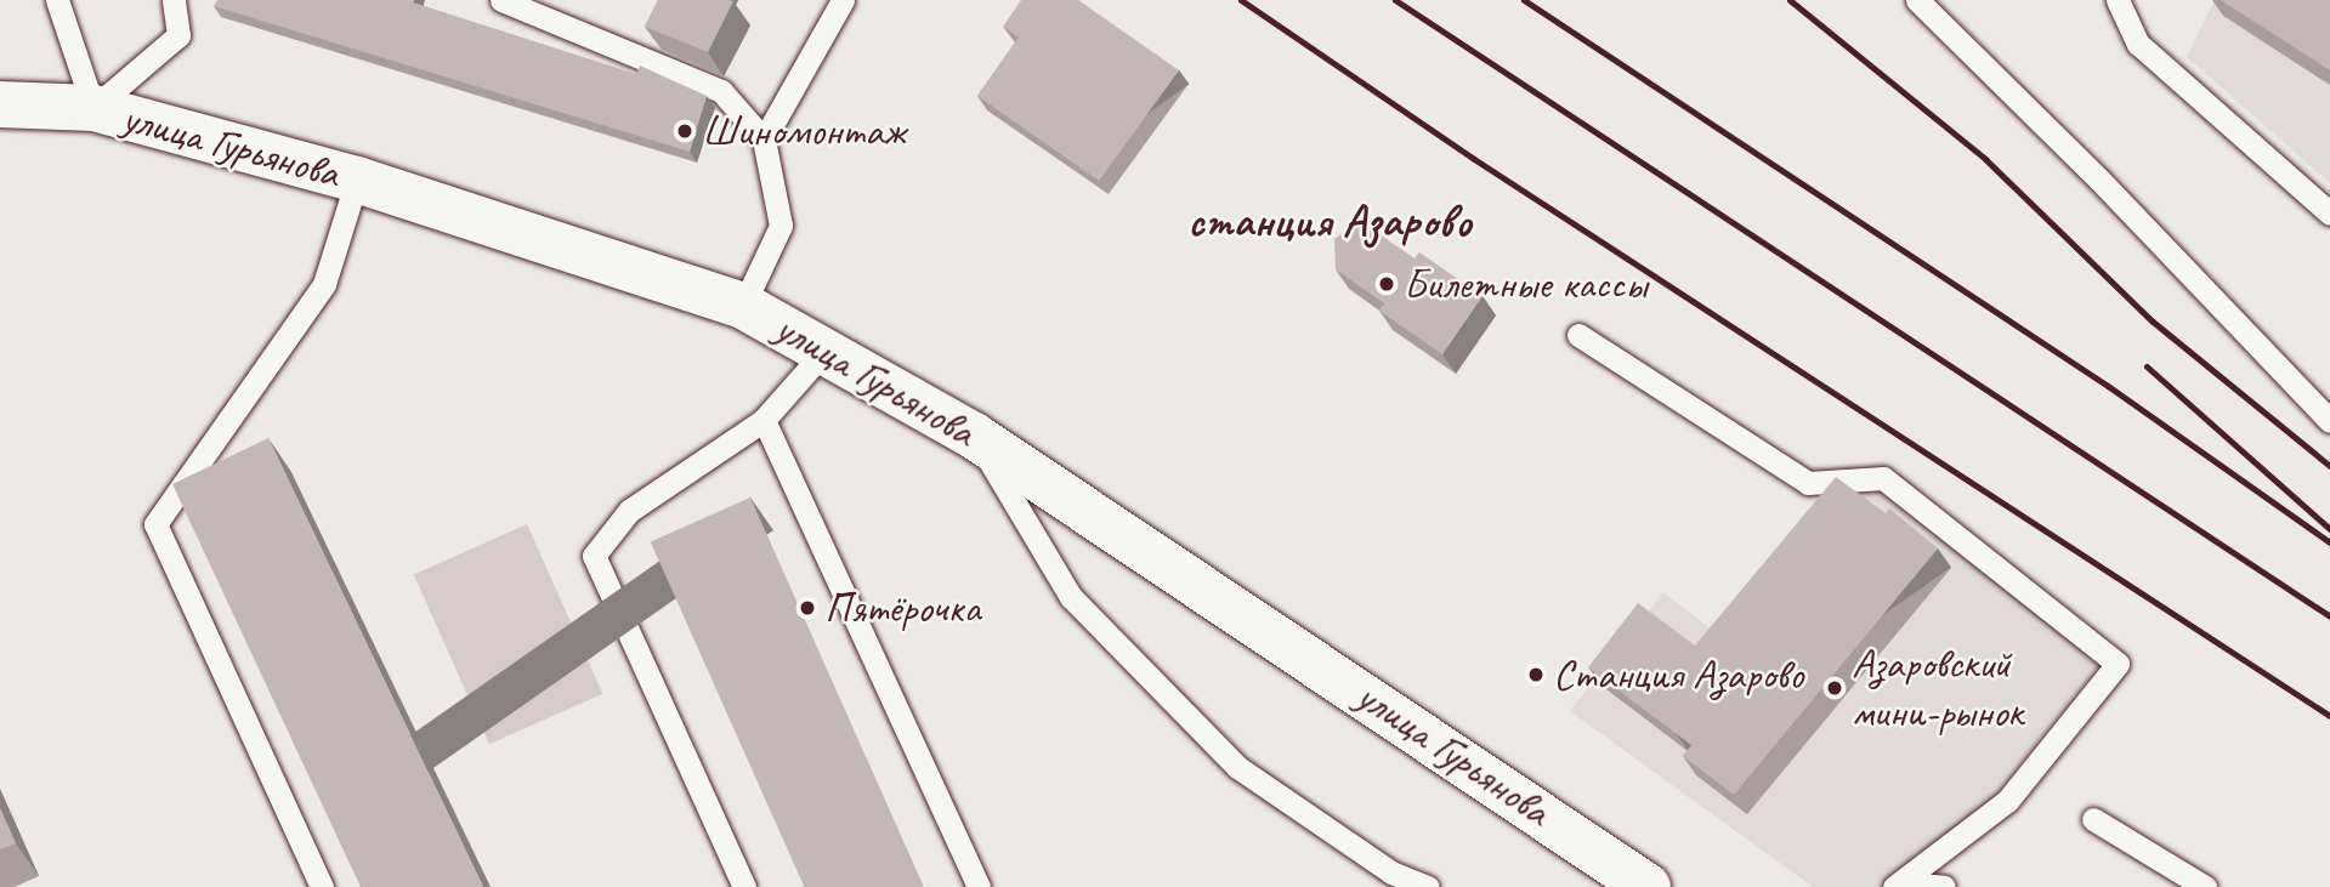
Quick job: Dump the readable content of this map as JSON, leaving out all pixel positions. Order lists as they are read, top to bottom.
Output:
{
  "streets": {
    "street": ["улица Гурьянова"]
  },
  "districts": ["станция Азарово"],
  "places": [
    "Шиномонтаж",
    "Билетные кассы",
    "Пятёрочка",
    "Станция Азарово",
    "Азаровский мини-рынок"
  ]
}
